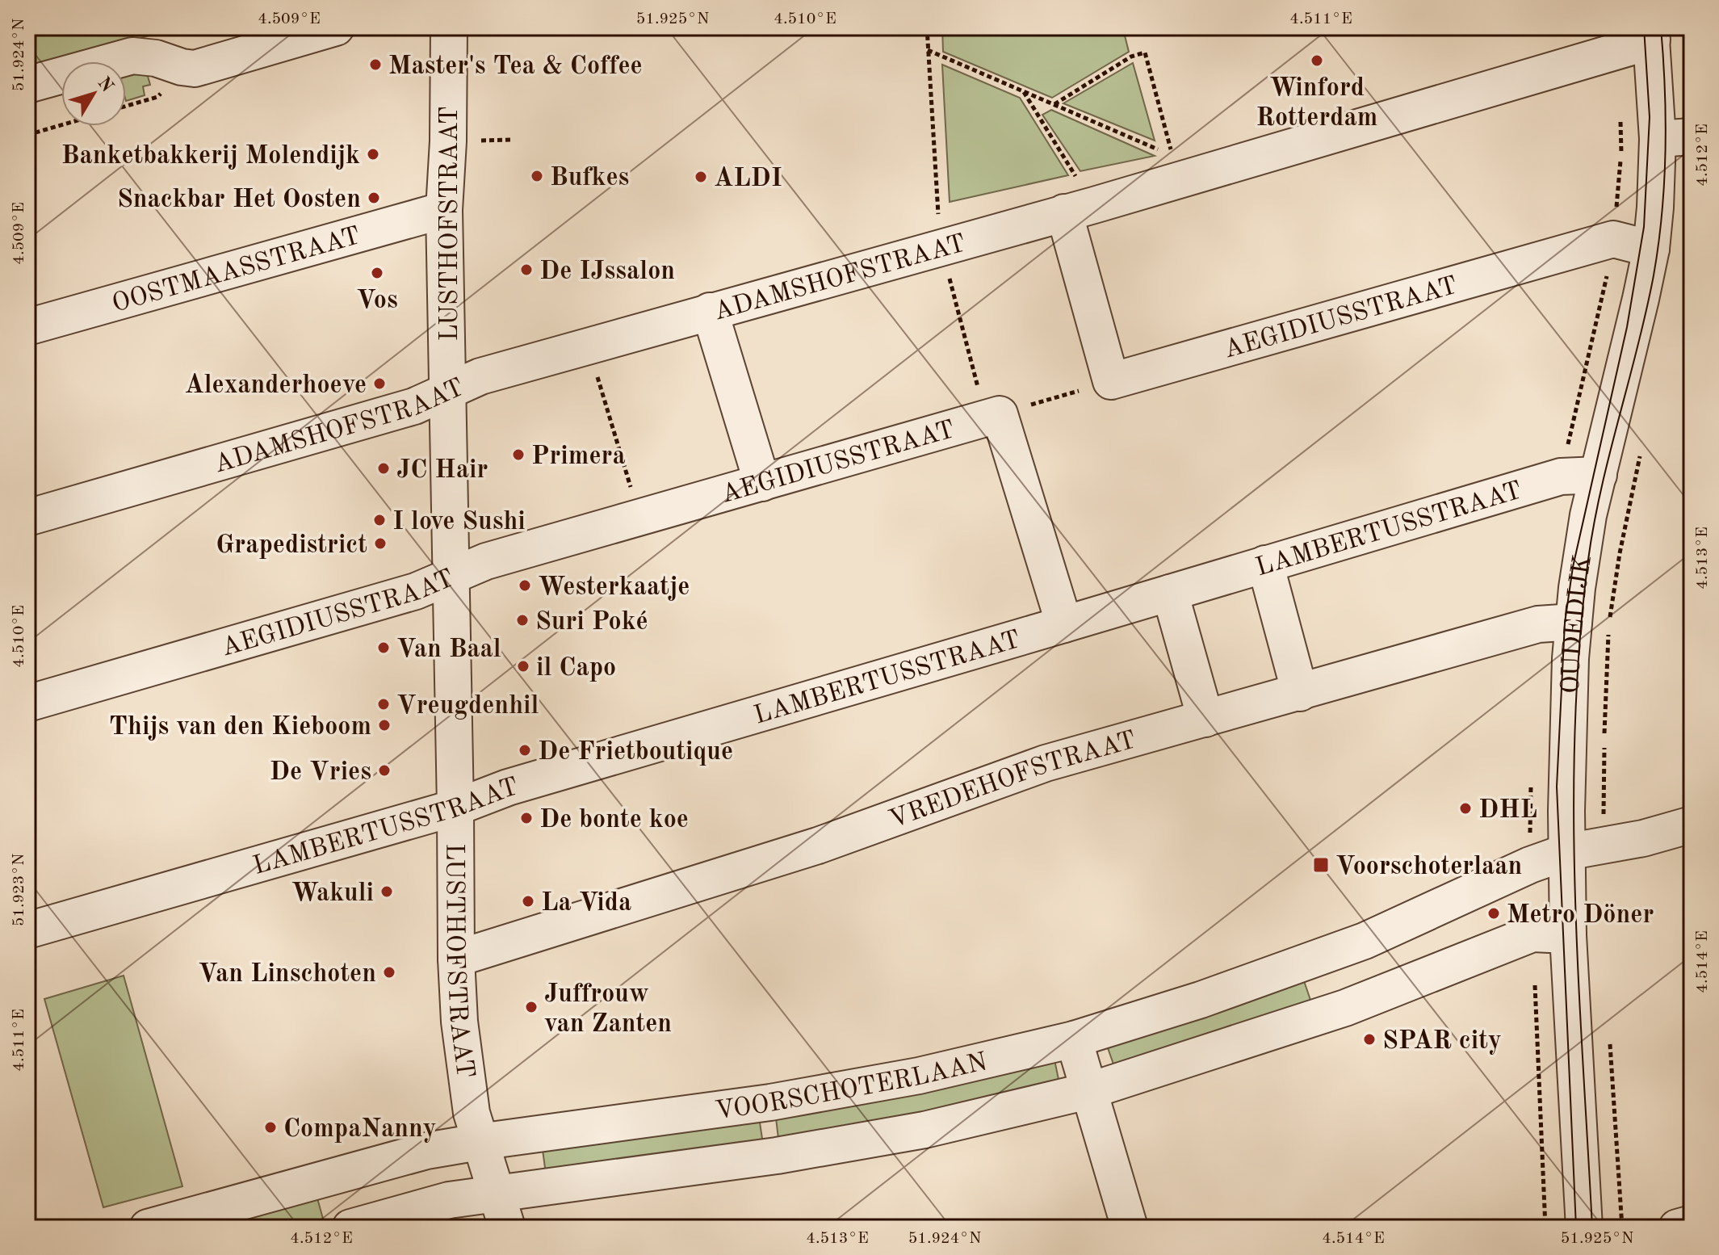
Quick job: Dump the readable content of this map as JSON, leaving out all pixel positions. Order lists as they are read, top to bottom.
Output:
{
  "streets": {
    "street": [
      "LUSTHOFSTRAAT",
      "OOSTMAASSTRAAT",
      "ADAMSHOFSTRAAT",
      "AEGIDIUSSTRAAT",
      "LAMBERTUSSTRAAT",
      "OUDEDIJK",
      "VREDEHOFSTRAAT",
      "VOORSCHOTERLAAN"
    ]
  },
  "crossings": [
    ["LUSTHOFSTRAAT", "OOSTMAASSTRAAT"],
    ["LUSTHOFSTRAAT", "ADAMSHOFSTRAAT"],
    ["LUSTHOFSTRAAT", "AEGIDIUSSTRAAT"],
    ["LUSTHOFSTRAAT", "LAMBERTUSSTRAAT"],
    ["LUSTHOFSTRAAT", "VREDEHOFSTRAAT"],
    ["LUSTHOFSTRAAT", "VOORSCHOTERLAAN"],
    ["ADAMSHOFSTRAAT", "OUDEDIJK"],
    ["AEGIDIUSSTRAAT", "OUDEDIJK"],
    ["LAMBERTUSSTRAAT", "OUDEDIJK"],
    ["OUDEDIJK", "VREDEHOFSTRAAT"],
    ["OUDEDIJK", "VOORSCHOTERLAAN"]
  ],
  "places": {
    "other": [
      "Winford Rotterdam",
      "Master's Tea & Coffee",
      "Banketbakkerij Molendijk",
      "Bufkes",
      "ALDI",
      "Snackbar Het Oosten",
      "De IJssalon",
      "Vos",
      "Alexanderhoeve",
      "Primera",
      "JC Hair",
      "I love Sushi",
      "Grapedistrict",
      "Westerkaatje",
      "Suri Poké",
      "Van Baal",
      "il Capo",
      "Vreugdenhil",
      "Thijs van den Kieboom",
      "De Frietboutique",
      "De Vries",
      "DHL",
      "De bonte koe",
      "Wakuli",
      "La Vida",
      "Metro Döner",
      "Van Linschoten",
      "Juffrouw van Zanten",
      "SPAR city",
      "CompaNanny"
    ],
    "transit": ["Voorschoterlaan"]
  },
  "north": "top right",
  "coordinates": [
    "4.509°E",
    "51.925°N",
    "4.510°E",
    "4.511°E",
    "51.924°N",
    "4.512°E",
    "4.513°E",
    "51.923°N",
    "4.514°E"
  ]
}
